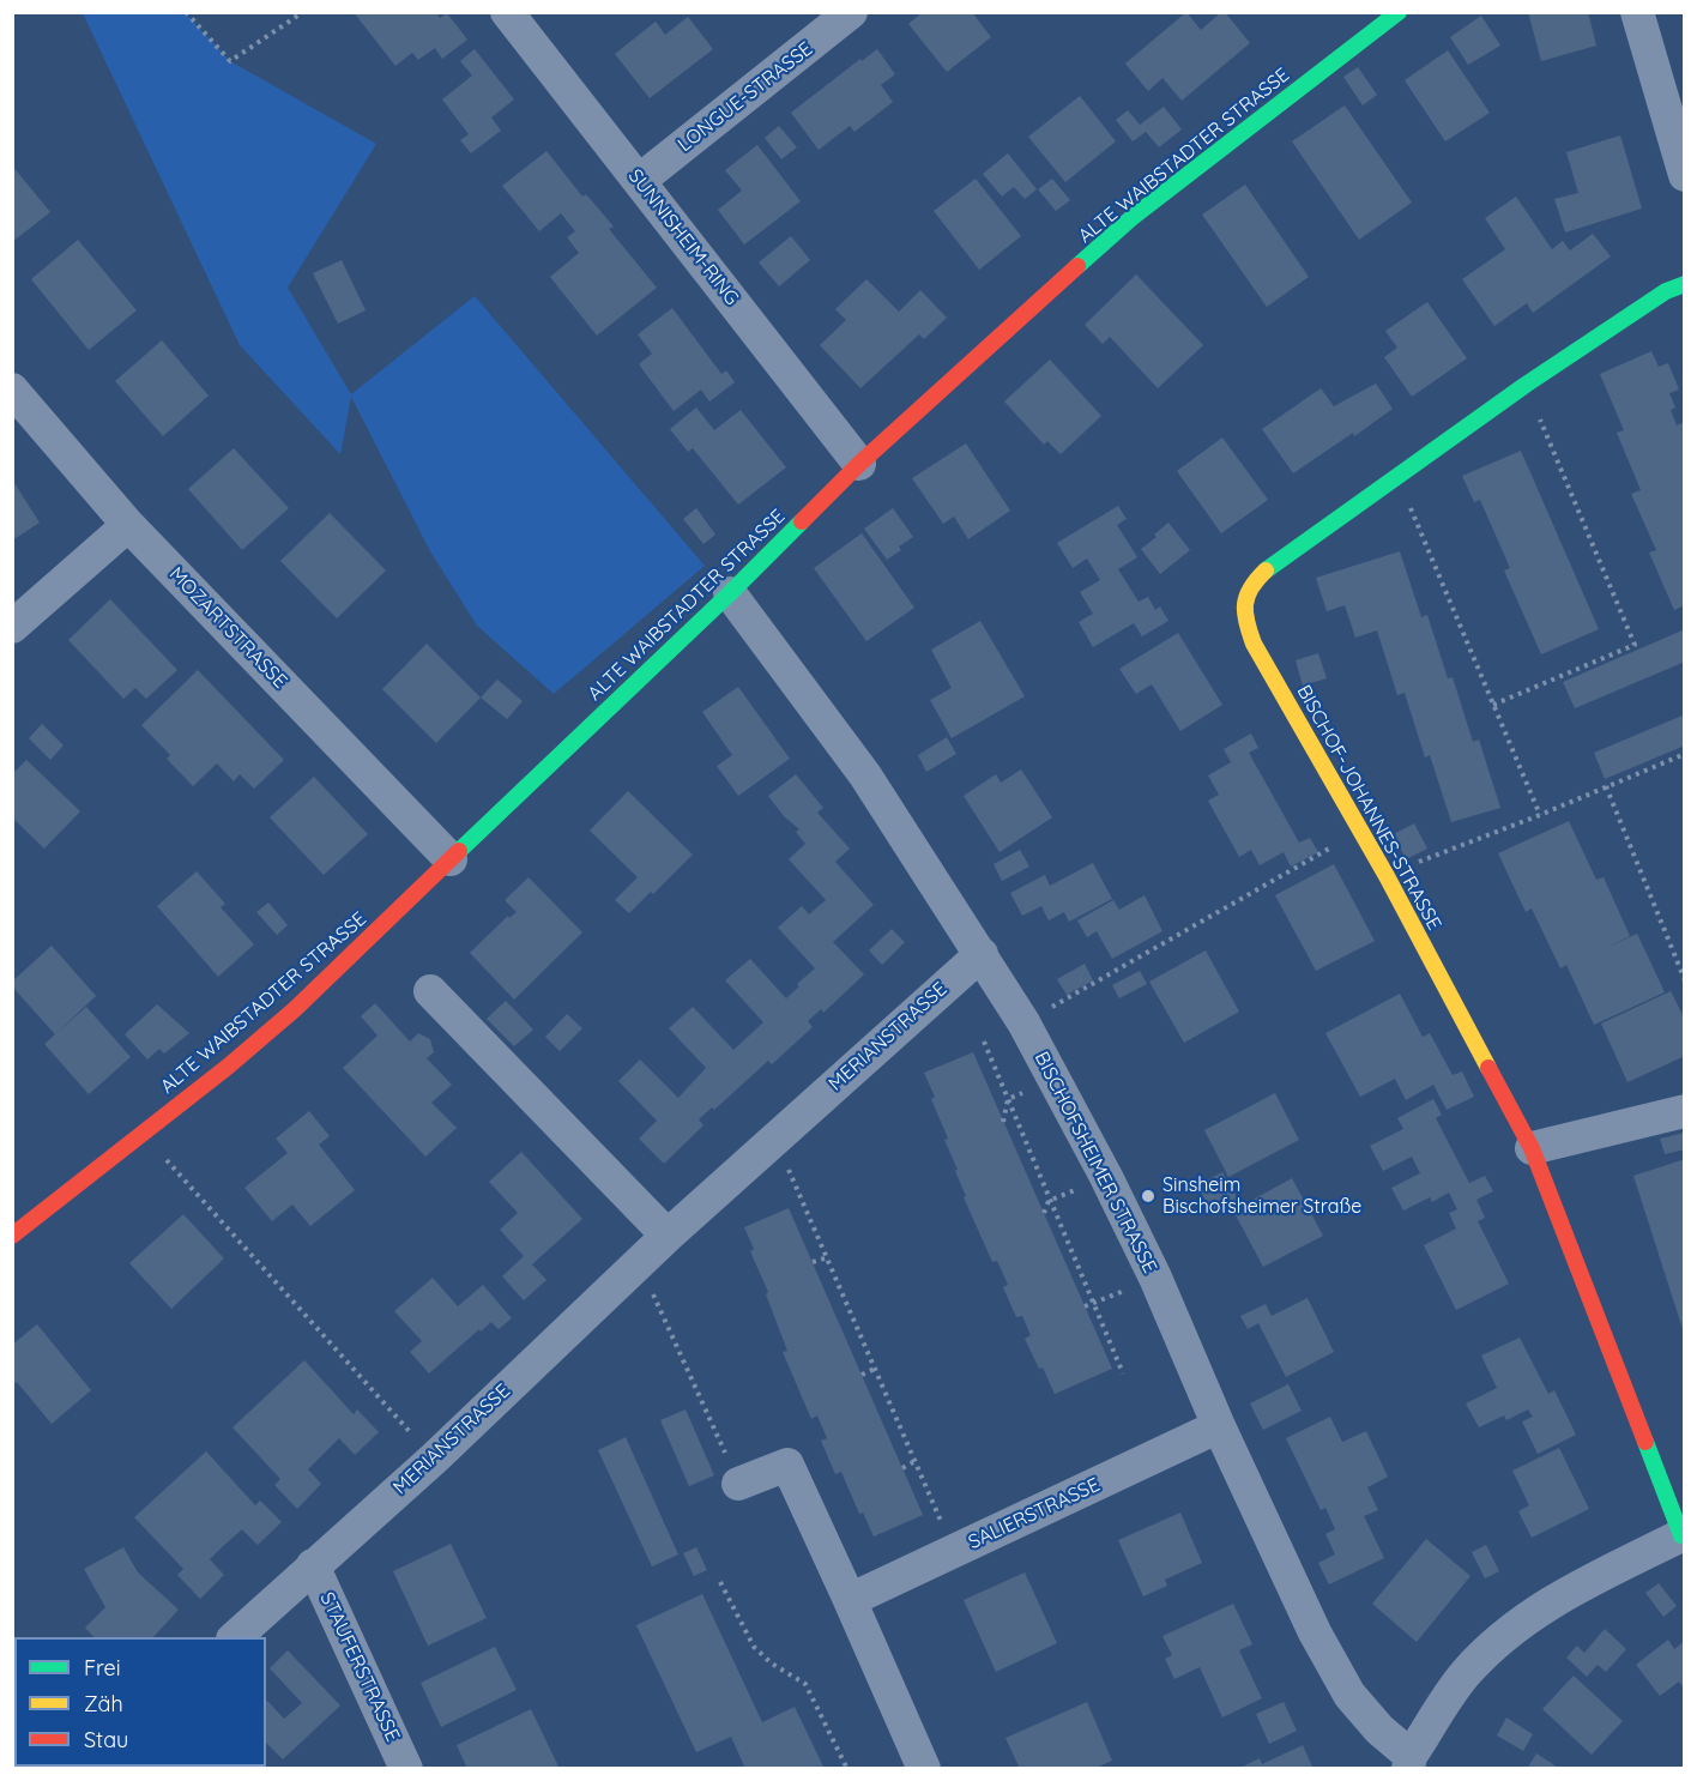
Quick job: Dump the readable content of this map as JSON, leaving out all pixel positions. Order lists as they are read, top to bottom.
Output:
{
  "streets": {
    "street": [
      "LONGUE-STRASSE",
      "ALTE WAIBSTADTER STRASSE",
      "SUNNISHEIM-RING",
      "MOZARTSTRASSE",
      "BISCHOF-JOHANNES-STRASSE",
      "MERIANSTRASSE",
      "BISCHOFSHEIMER STRASSE",
      "SALIERSTRASSE",
      "STAUFERSTRASSE"
    ]
  },
  "crossings": [
    ["LONGUE-STRASSE", "SUNNISHEIM-RING"],
    ["ALTE WAIBSTADTER STRASSE", "SUNNISHEIM-RING"],
    ["ALTE WAIBSTADTER STRASSE", "MOZARTSTRASSE"],
    ["ALTE WAIBSTADTER STRASSE", "BISCHOFSHEIMER STRASSE"],
    ["MERIANSTRASSE", "BISCHOFSHEIMER STRASSE"],
    ["MERIANSTRASSE", "STAUFERSTRASSE"],
    ["BISCHOFSHEIMER STRASSE", "SALIERSTRASSE"]
  ],
  "places": ["Sinsheim Bischofsheimer Straße"],
  "legend": ["Frei", "Zäh", "Stau"]
}
